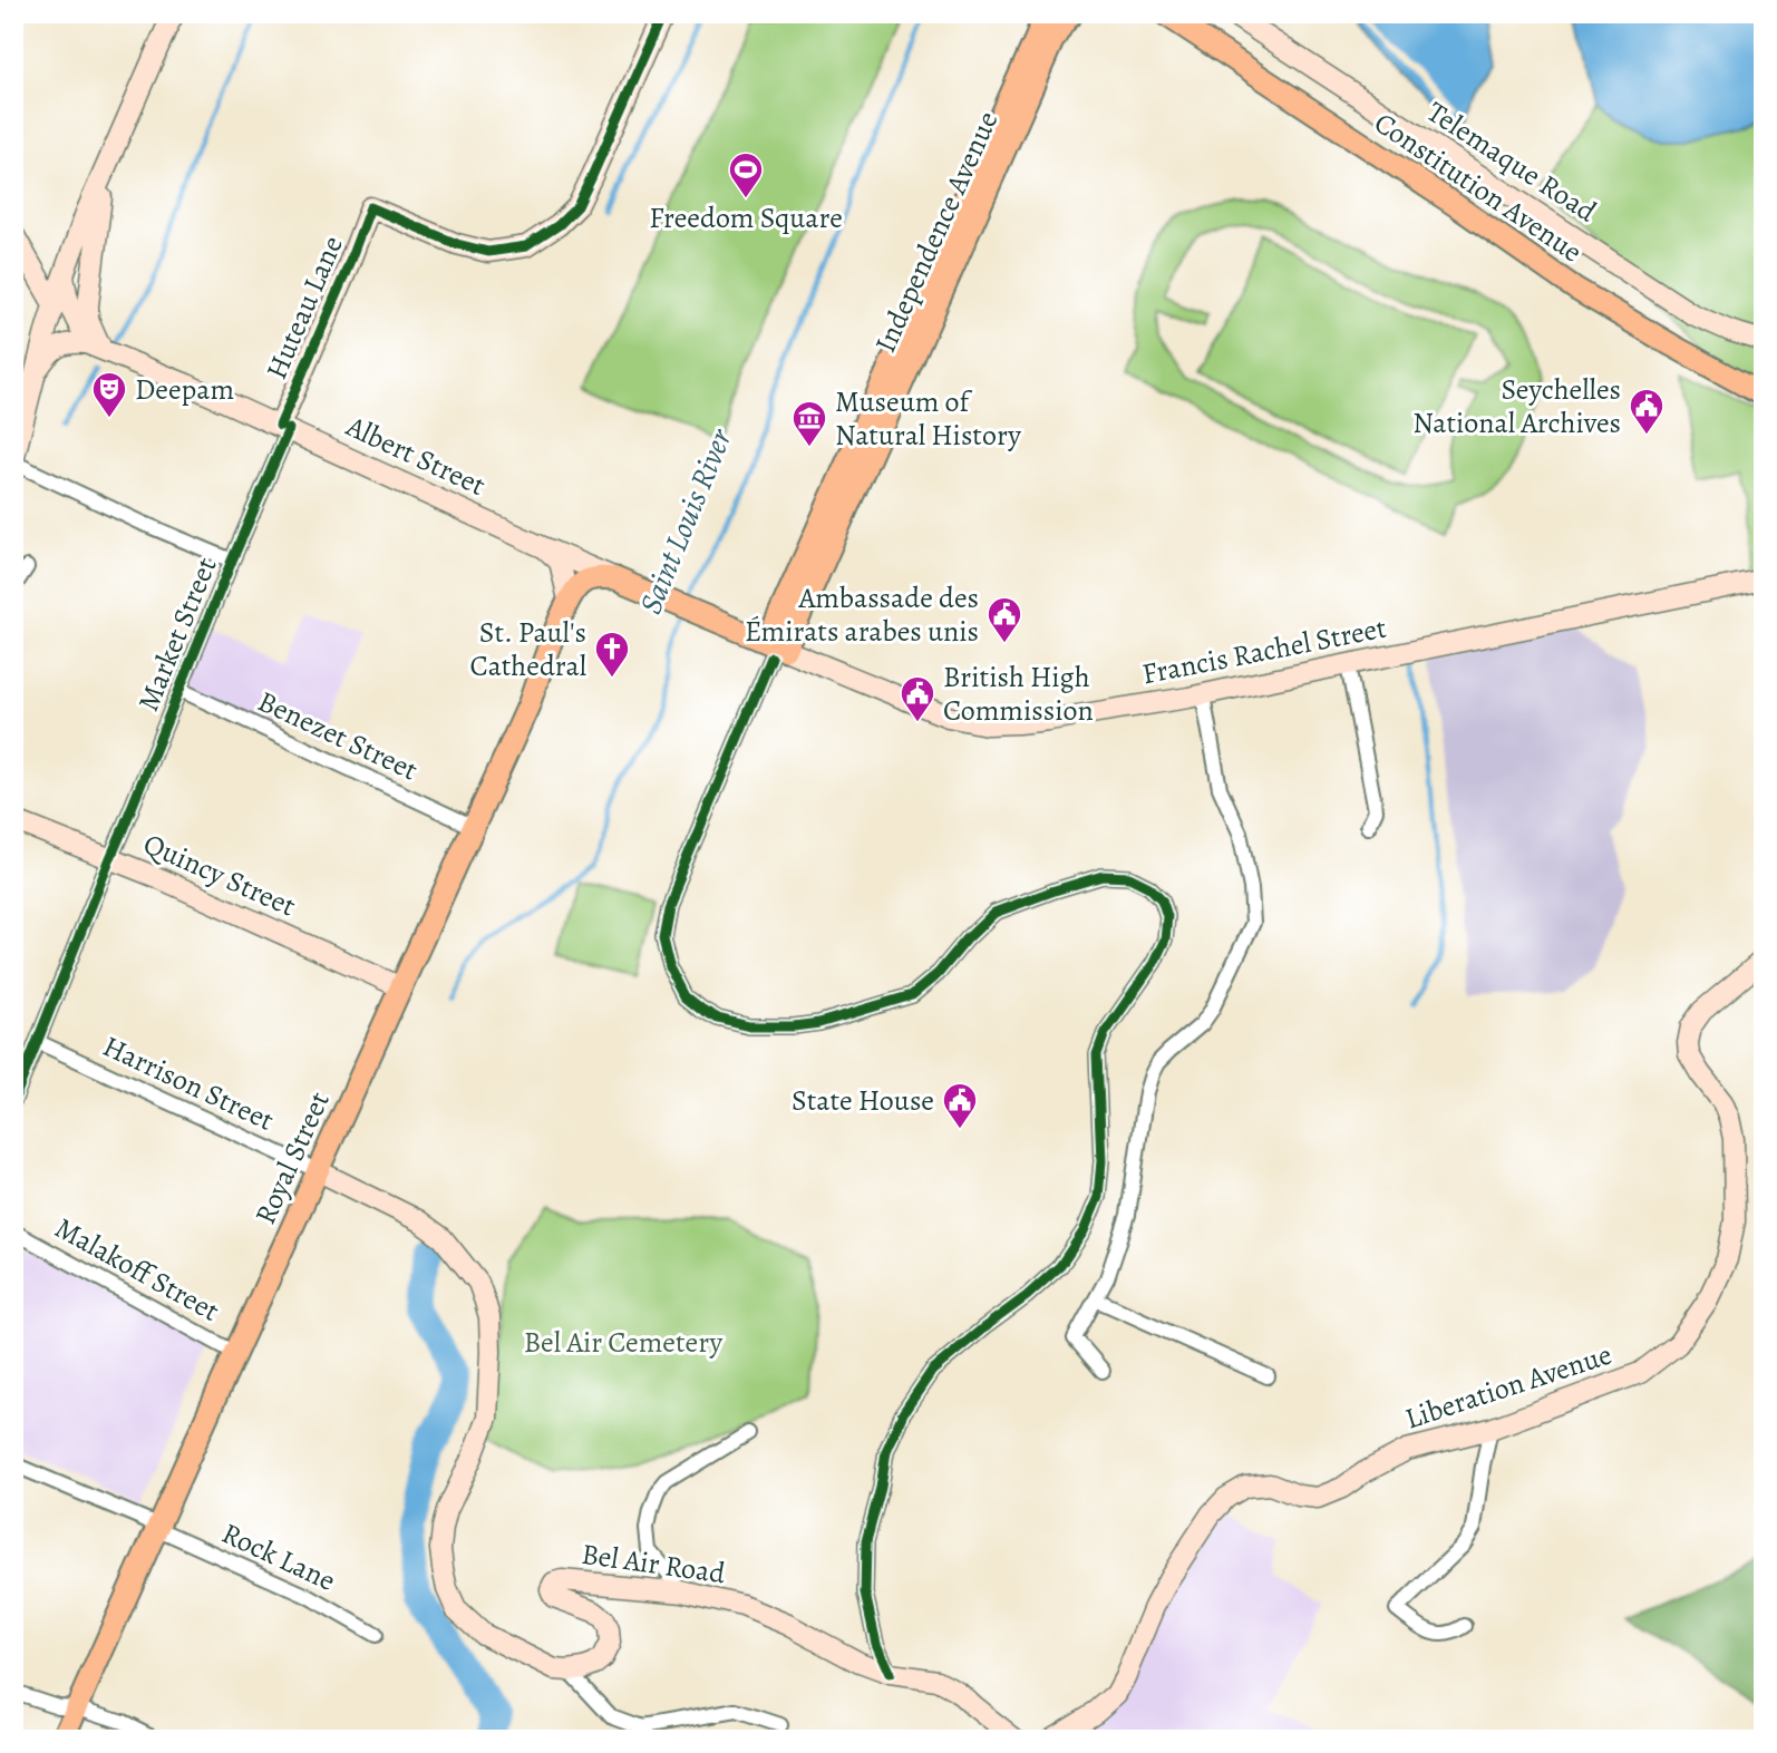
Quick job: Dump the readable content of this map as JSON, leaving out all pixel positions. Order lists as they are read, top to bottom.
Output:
{
  "streets": {
    "main road": [
      "Telemaque Road",
      "Constitution Avenue",
      "Independence Avenue",
      "Huteau Lane",
      "Albert Street",
      "Francis Rachel Street",
      "Quincy Street",
      "Royal Street",
      "Liberation Avenue",
      "Bel Air Road"
    ],
    "street": [
      "Market Street",
      "Benezet Street",
      "Harrison Street",
      "Malakoff Street",
      "Rock Lane"
    ]
  },
  "crossings": [
    ["Independence Avenue", "Albert Street"],
    ["Independence Avenue", "Francis Rachel Street"],
    ["Huteau Lane", "Albert Street"],
    ["Huteau Lane", "Market Street"],
    ["Albert Street", "Market Street"],
    ["Albert Street", "Francis Rachel Street"],
    ["Market Street", "Benezet Street"],
    ["Market Street", "Quincy Street"],
    ["Market Street", "Harrison Street"],
    ["Benezet Street", "Royal Street"],
    ["Quincy Street", "Royal Street"],
    ["Harrison Street", "Royal Street"],
    ["Royal Street", "Malakoff Street"],
    ["Royal Street", "Rock Lane"]
  ],
  "water": ["Saint Louis River"],
  "parks": ["Bel Air Cemetery"],
  "places": {
    "sports": ["Freedom Square"],
    "theatre": ["Deepam"],
    "public building": [
      "Seychelles National Archives",
      "Ambassade des Émirats arabes unis",
      "British High Commission",
      "State House"
    ],
    "museum": ["Museum of Natural History"],
    "church": ["St. Paul's Cathedral"]
  }
}
